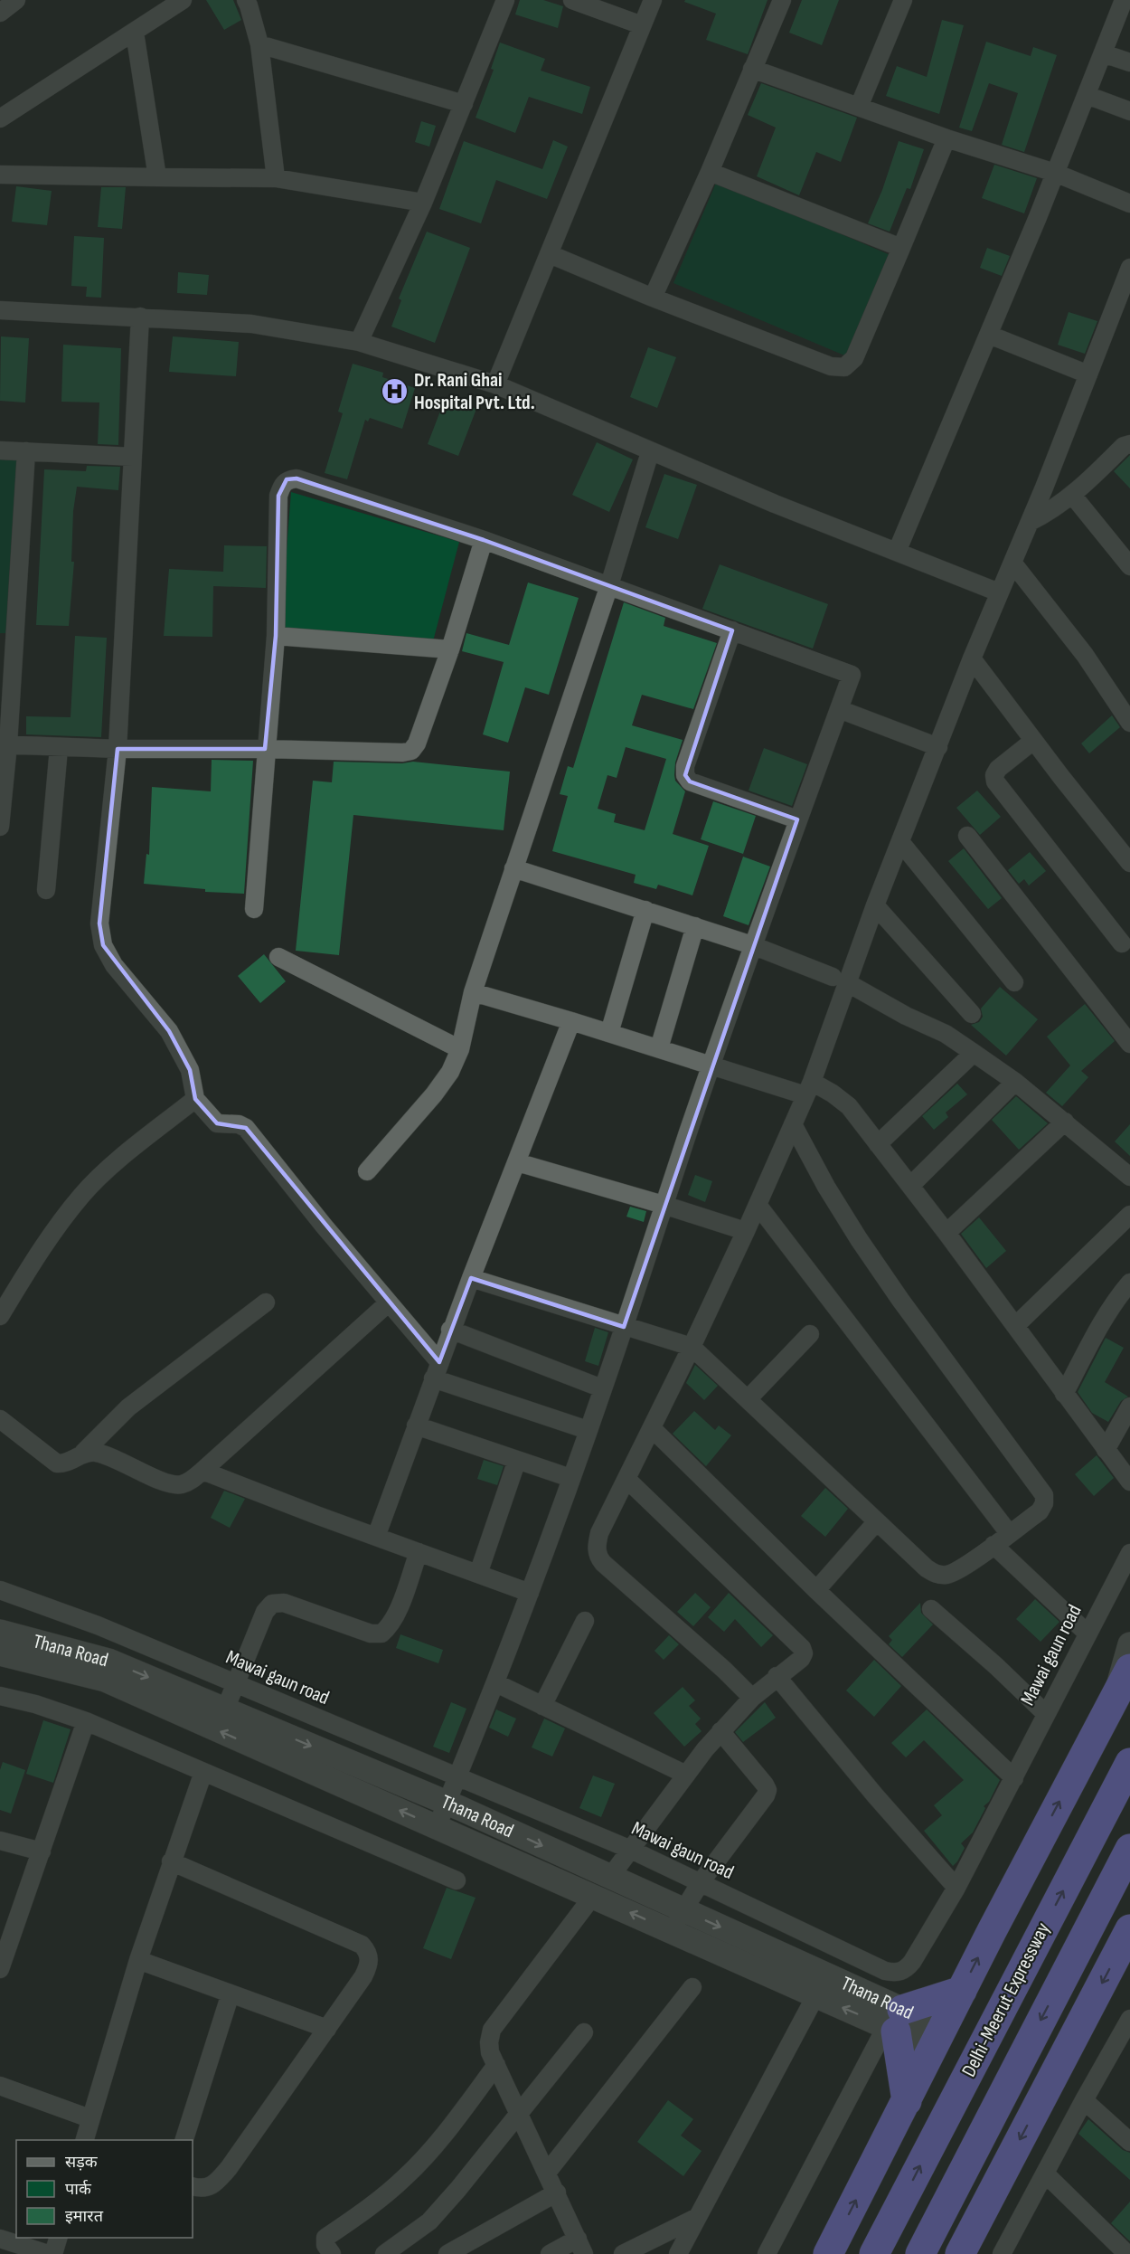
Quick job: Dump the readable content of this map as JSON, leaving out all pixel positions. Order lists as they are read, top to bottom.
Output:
{
  "streets": {
    "highway": ["Delhi-Meerut Expressway"],
    "street": ["Thana Road", "Mawai gaun road"]
  },
  "places": {
    "hospital": ["Dr. Rani Ghai Hospital Pvt. Ltd."]
  },
  "legend": ["सड़क", "पार्क", "इमारत"]
}
